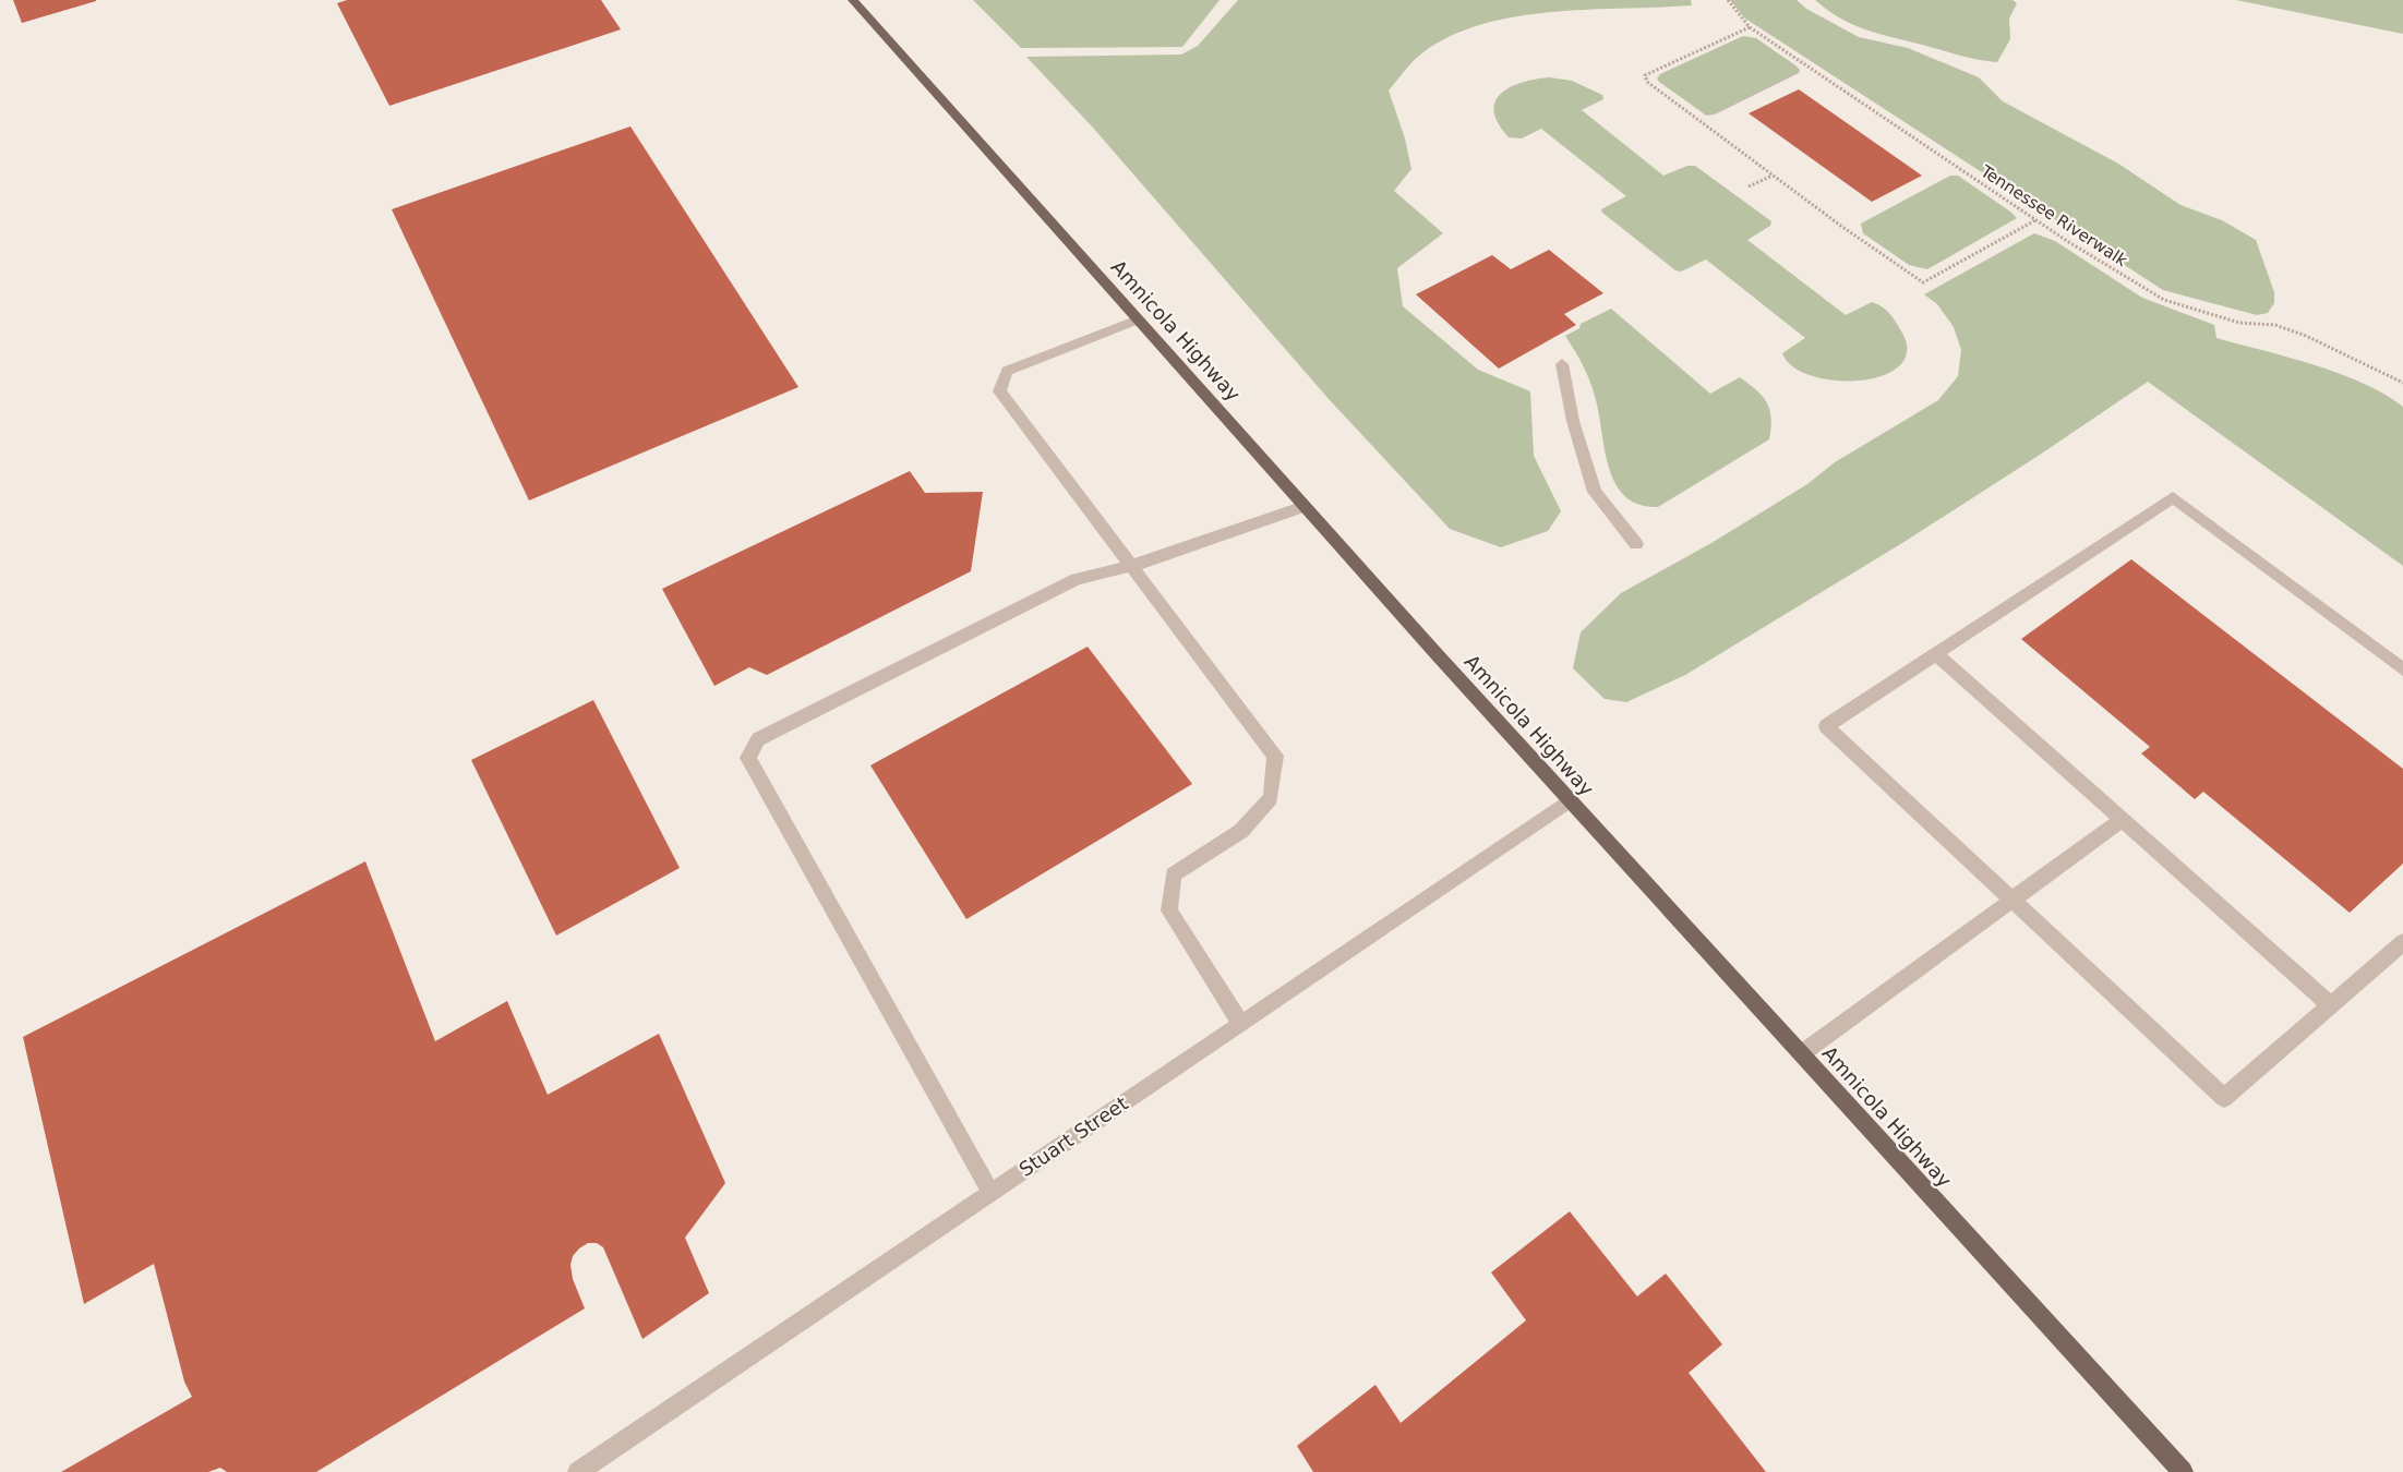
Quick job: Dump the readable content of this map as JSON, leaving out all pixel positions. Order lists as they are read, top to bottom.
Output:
{
  "streets": {
    "main road": ["Amnicola Highway"],
    "street": ["Stuart Street"],
    "path": ["Tennessee Riverwalk"]
  },
  "crossings": [
    ["Amnicola Highway", "Stuart Street"]
  ]
}
